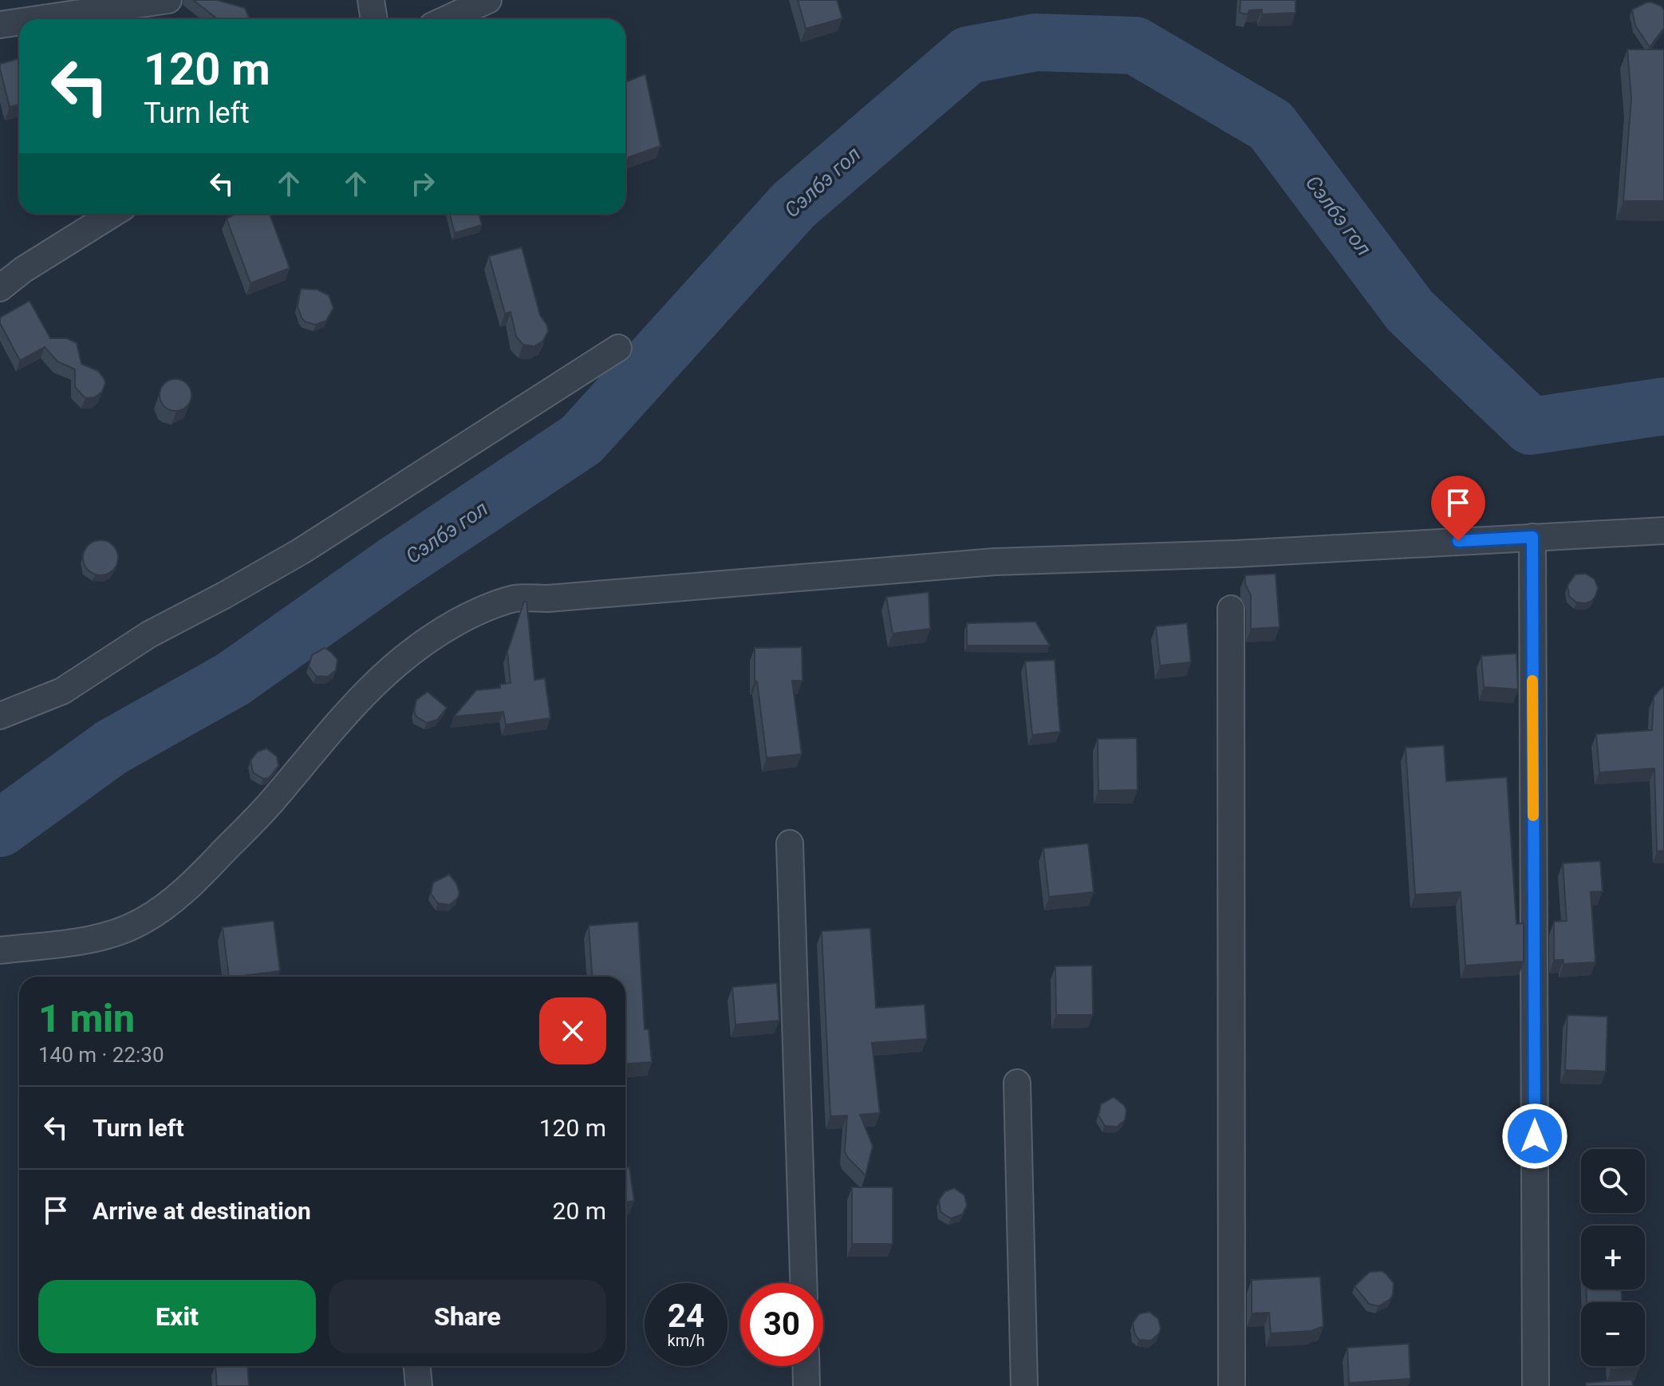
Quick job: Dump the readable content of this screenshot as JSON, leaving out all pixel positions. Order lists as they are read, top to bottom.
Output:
{
  "water": ["Сэлбэ гол"],
  "page": {
    "turn": ["120 m", "Turn left"],
    "heading": ["1 min", "140 m · 22:30"],
    "list": [
      {
        "name": "Turn left",
        "value": "120 m"
      },
      {
        "name": "Arrive at destination",
        "value": "20 m"
      }
    ],
    "map_buttons": ["+", "−"],
    "buttons": ["Exit", "Share"],
    "speed": "24 km/h",
    "limit": "30"
  }
}
